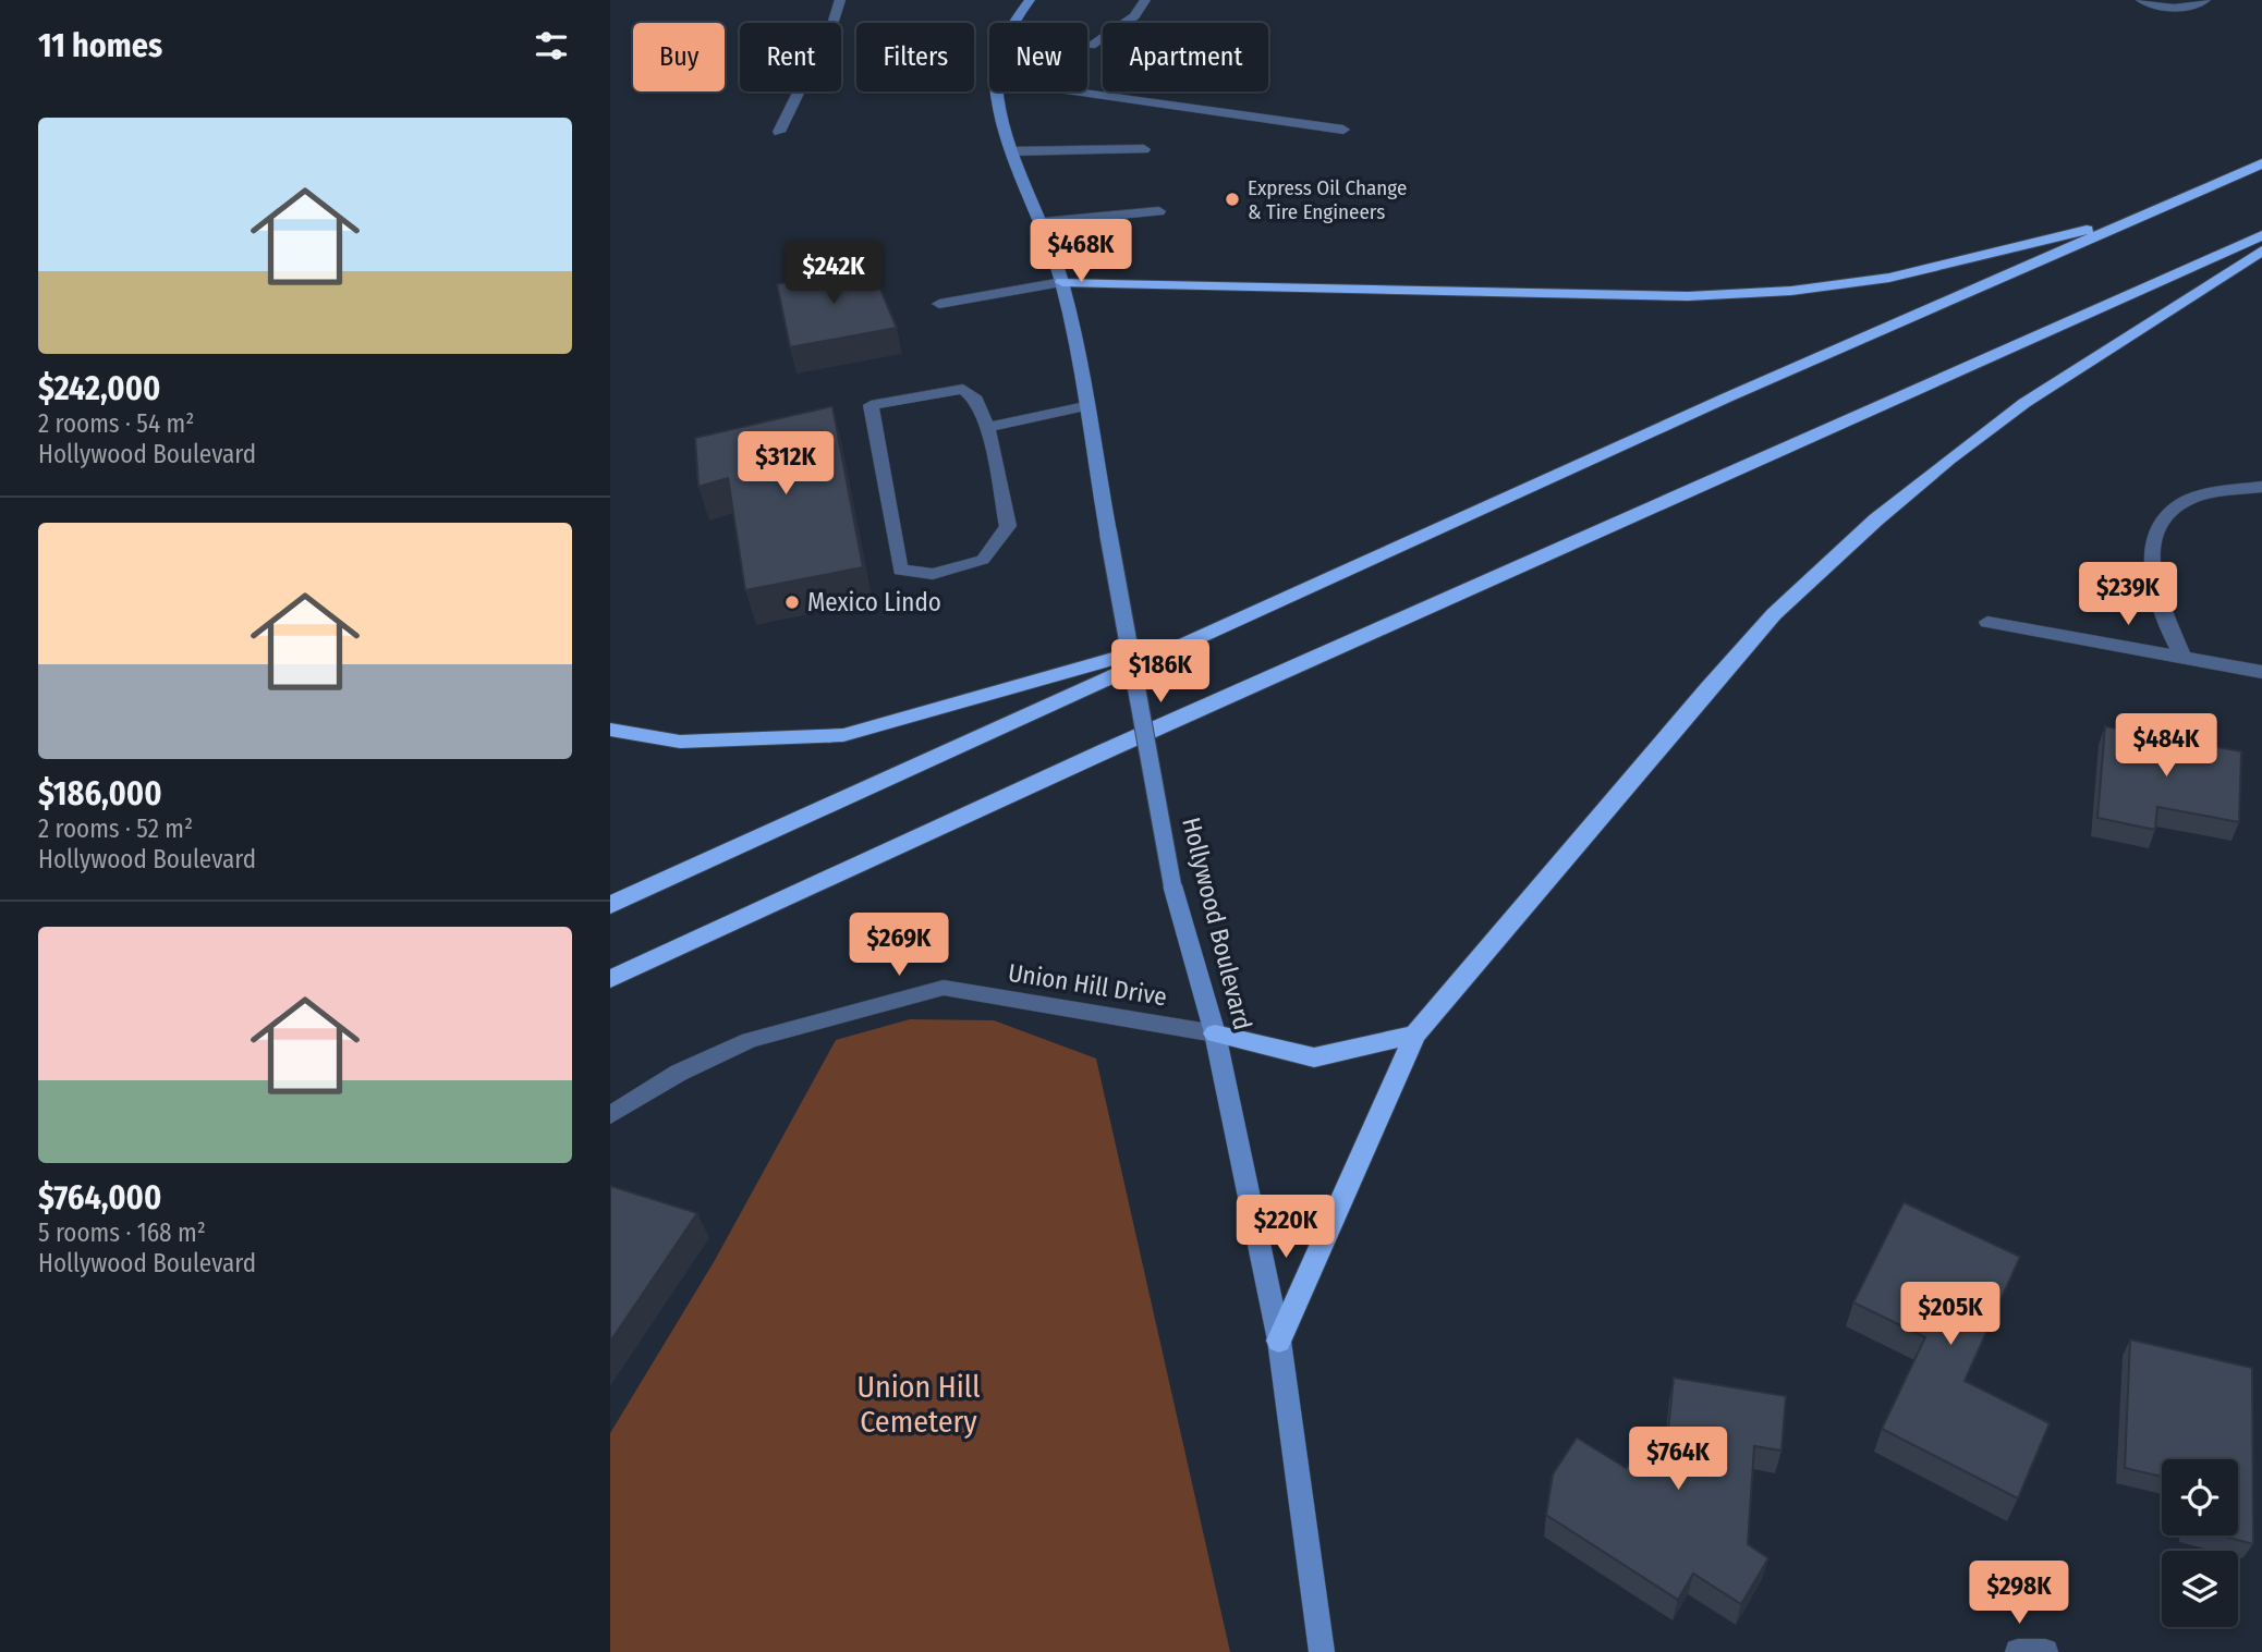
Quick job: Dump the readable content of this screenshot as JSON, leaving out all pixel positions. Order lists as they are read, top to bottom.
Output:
{
  "streets": {
    "main road": ["Hollywood Boulevard"],
    "street": ["Union Hill Drive"]
  },
  "crossings": [
    ["Hollywood Boulevard", "Union Hill Drive"]
  ],
  "parks": ["Union Hill Cemetery"],
  "places": ["Express Oil Change & Tire Engineers", "Mexico Lindo"],
  "page": {
    "heading": "11 homes",
    "chip": [
      "Buy",
      "Rent",
      "Filters",
      "New",
      "Apartment"
    ],
    "list": [
      {
        "name": "$242,000",
        "note": "2 rooms · 54 m² · Hollywood Boulevard"
      },
      {
        "name": "$186,000",
        "note": "2 rooms · 52 m² · Hollywood Boulevard"
      },
      {
        "name": "$764,000",
        "note": "5 rooms · 168 m² · Hollywood Boulevard"
      }
    ],
    "price": [
      "$468K",
      "$242K",
      "$312K",
      "$239K",
      "$186K",
      "$484K",
      "$269K",
      "$220K",
      "$205K",
      "$764K",
      "$298K"
    ]
  }
}
